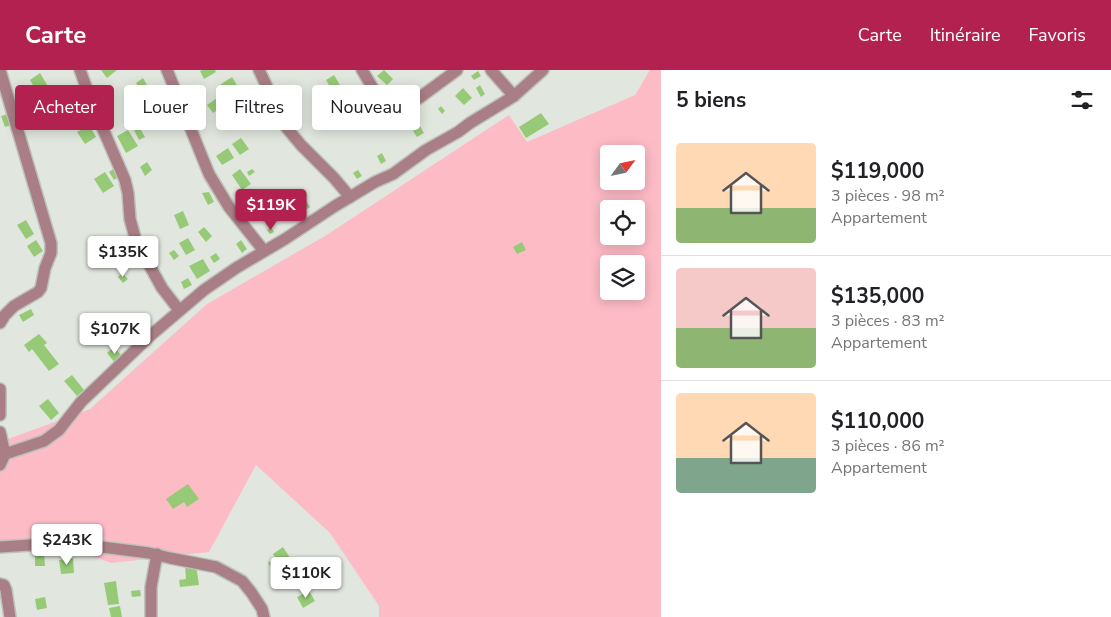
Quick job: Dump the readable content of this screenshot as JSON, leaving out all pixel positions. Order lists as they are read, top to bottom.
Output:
{
  "north": "top right",
  "page": {
    "header": "Carte",
    "nav": ["Carte", "Itinéraire", "Favoris"],
    "heading": "5 biens",
    "chip": [
      "Acheter",
      "Louer",
      "Filtres",
      "Nouveau"
    ],
    "list": [
      {
        "name": "$119,000",
        "note": "3 pièces · 98 m² · Appartement"
      },
      {
        "name": "$135,000",
        "note": "3 pièces · 83 m² · Appartement"
      },
      {
        "name": "$110,000",
        "note": "3 pièces · 86 m² · Appartement"
      }
    ],
    "price": [
      "$119K",
      "$135K",
      "$107K",
      "$243K",
      "$110K"
    ]
  }
}
